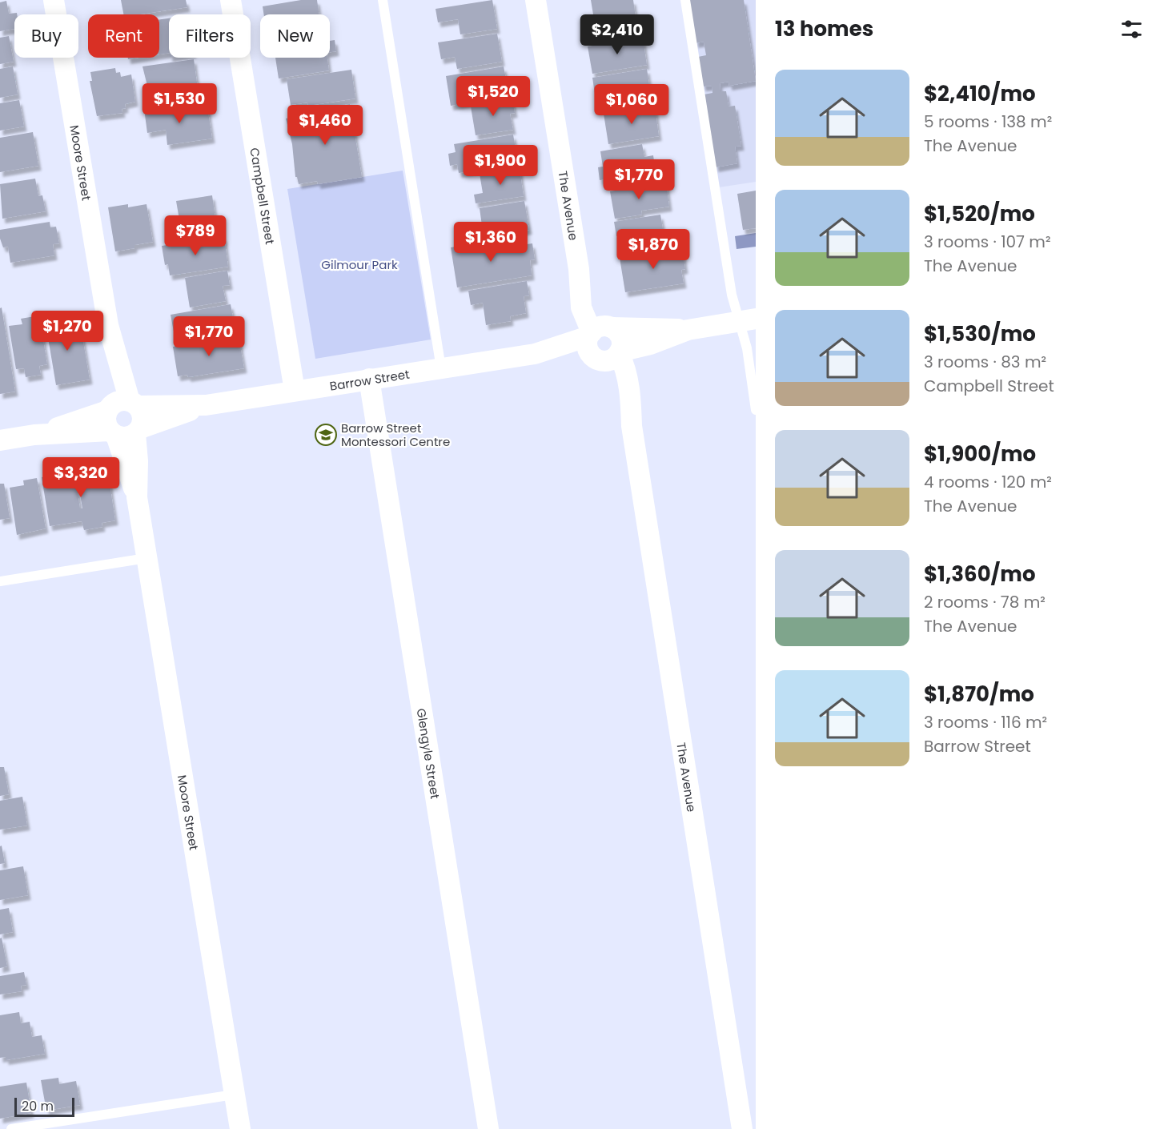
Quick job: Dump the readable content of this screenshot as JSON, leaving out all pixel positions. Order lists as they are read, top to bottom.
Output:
{
  "streets": {
    "street": [
      "Moore Street",
      "Campbell Street",
      "The Avenue",
      "Barrow Street",
      "Glengyle Street"
    ]
  },
  "crossings": [
    ["Moore Street", "Barrow Street"],
    ["Campbell Street", "Barrow Street"],
    ["The Avenue", "Barrow Street"],
    ["Barrow Street", "Glengyle Street"]
  ],
  "parks": ["Gilmour Park"],
  "places": {
    "school or university": ["Barrow Street Montessori Centre"]
  },
  "scale_bar": "20 m",
  "page": {
    "heading": "13 homes",
    "price": [
      "$2,410",
      "$1,520",
      "$1,530",
      "$1,060",
      "$1,460",
      "$1,900",
      "$1,770",
      "$789",
      "$1,360",
      "$1,870",
      "$1,270",
      "$1,770",
      "$3,320"
    ],
    "chip": [
      "Buy",
      "Rent",
      "Filters",
      "New"
    ],
    "list": [
      {
        "name": "$2,410/mo",
        "note": "5 rooms · 138 m² · The Avenue"
      },
      {
        "name": "$1,520/mo",
        "note": "3 rooms · 107 m² · The Avenue"
      },
      {
        "name": "$1,530/mo",
        "note": "3 rooms · 83 m² · Campbell Street"
      },
      {
        "name": "$1,900/mo",
        "note": "4 rooms · 120 m² · The Avenue"
      },
      {
        "name": "$1,360/mo",
        "note": "2 rooms · 78 m² · The Avenue"
      },
      {
        "name": "$1,870/mo",
        "note": "3 rooms · 116 m² · Barrow Street"
      }
    ],
    "scale": "20 m"
  }
}
